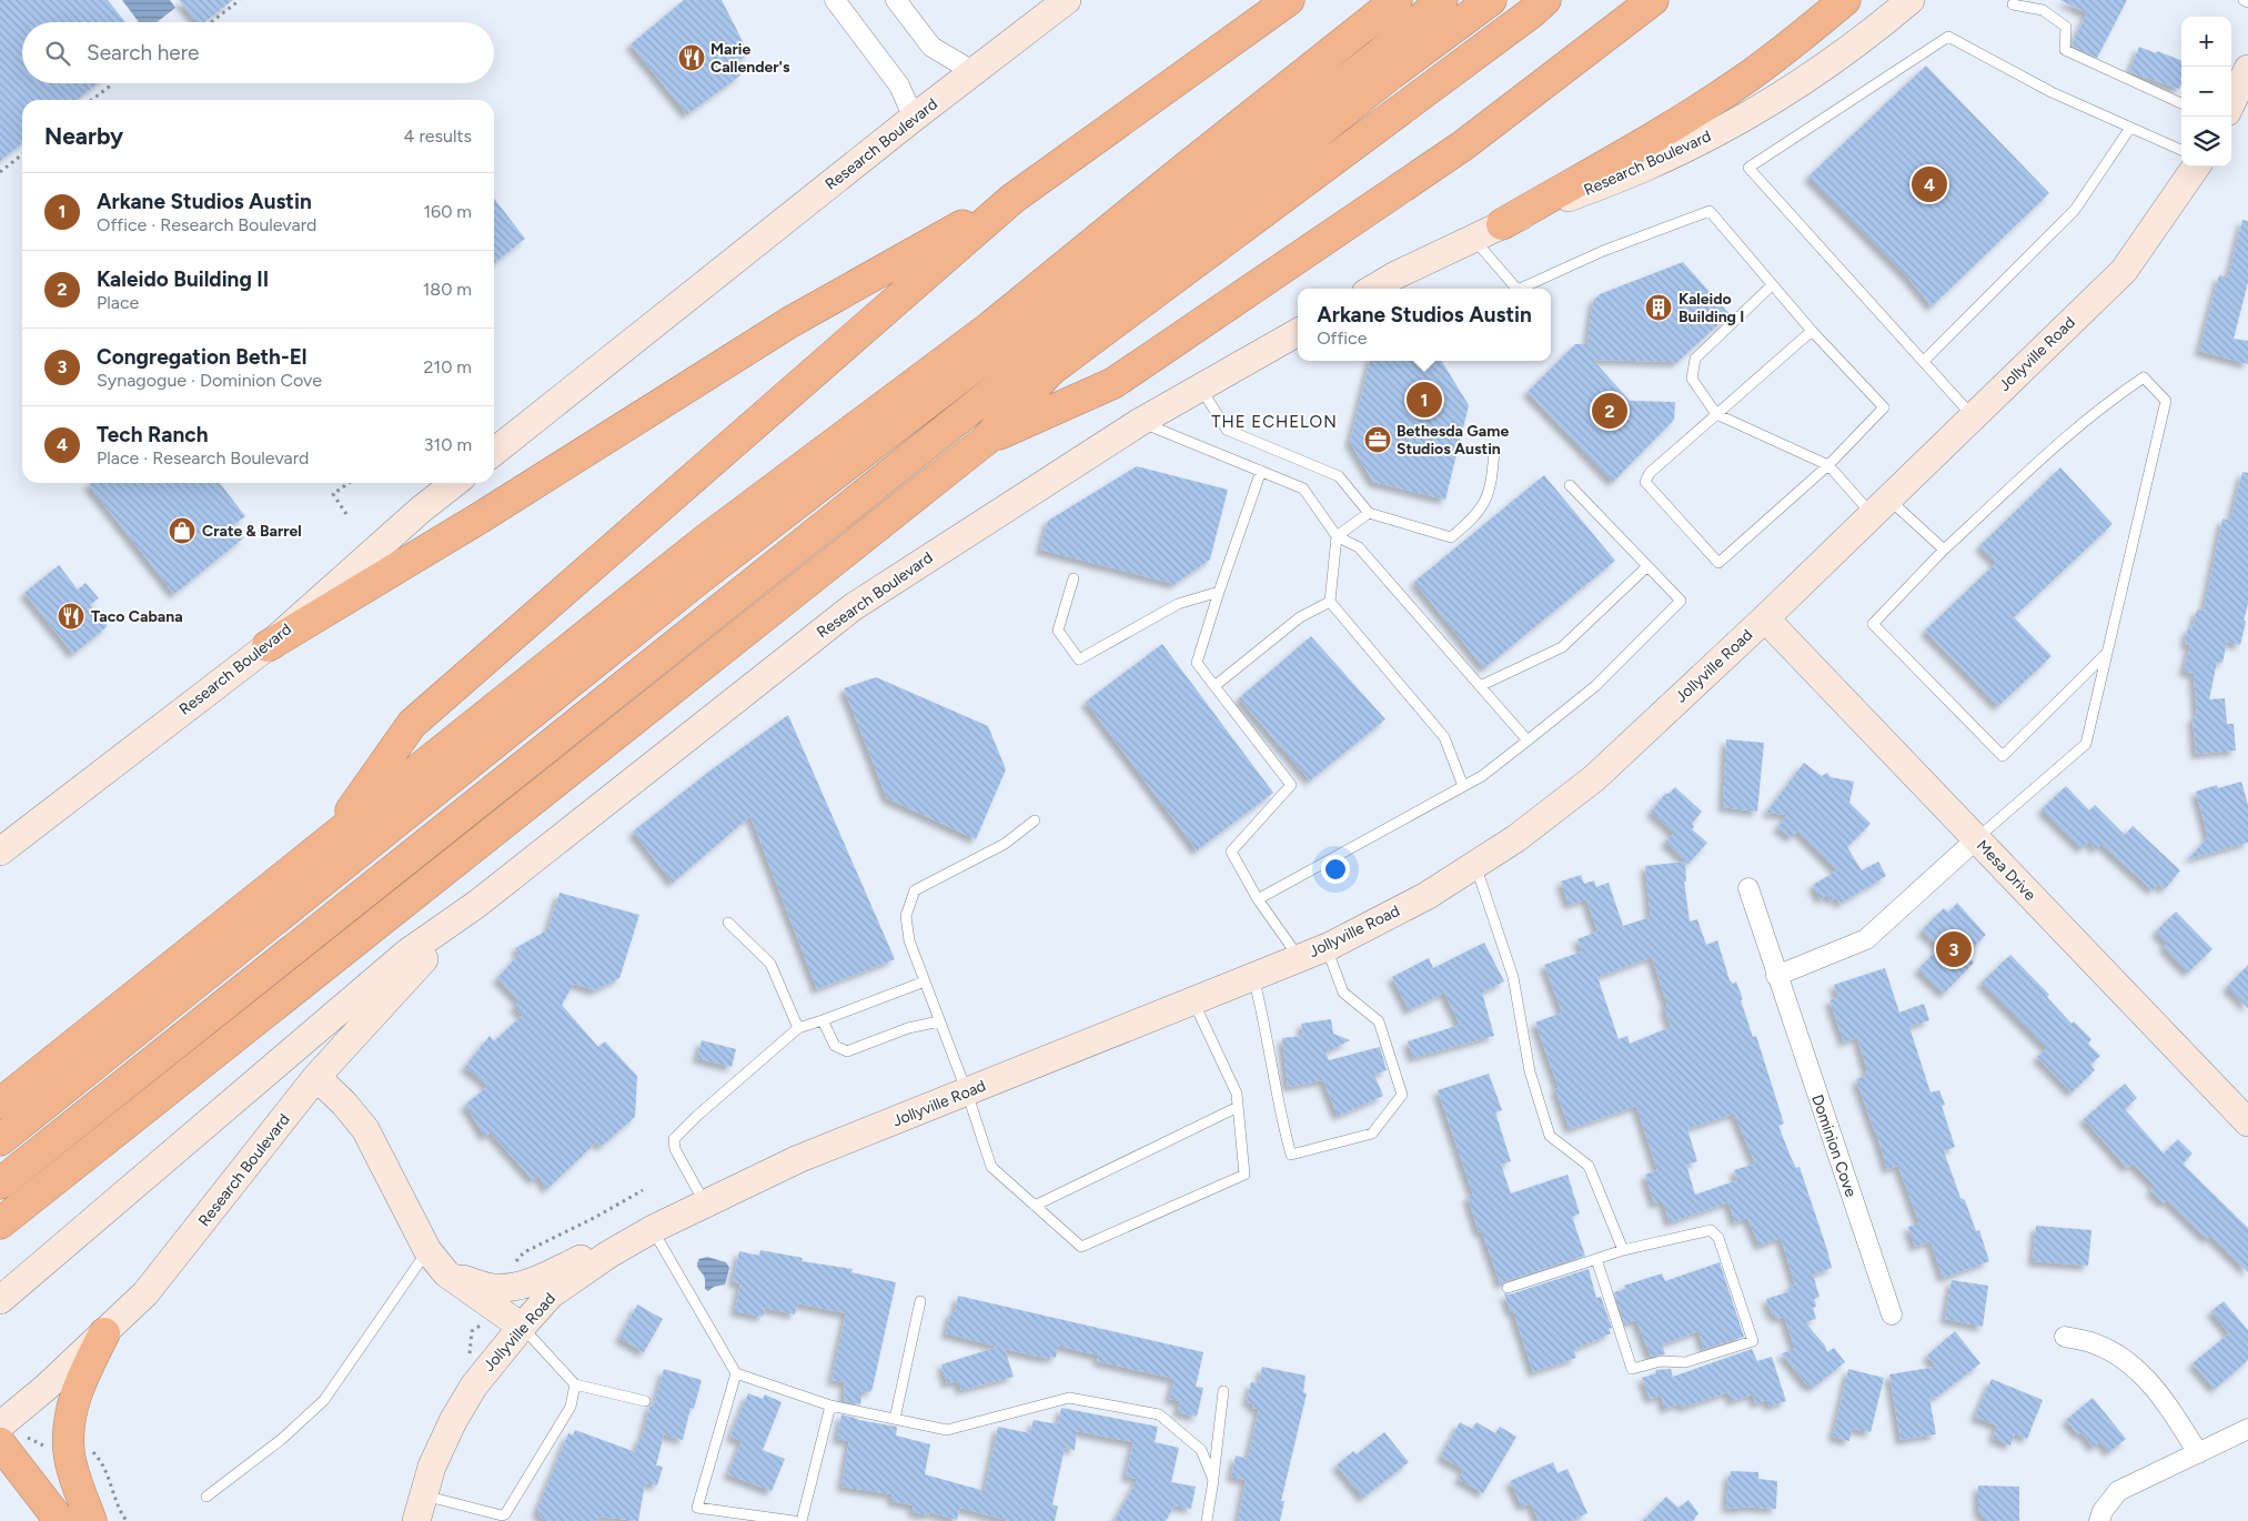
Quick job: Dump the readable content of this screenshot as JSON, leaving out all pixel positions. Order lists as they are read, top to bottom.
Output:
{
  "streets": {
    "main road": ["Research Boulevard", "Jollyville Road", "Mesa Drive"],
    "street": ["Dominion Cove"]
  },
  "crossings": [
    ["Jollyville Road", "Mesa Drive"]
  ],
  "districts": ["THE ECHELON"],
  "places": {
    "restaurant": ["Marie Callender's", "Taco Cabana"],
    "building": ["Kaleido Building I"],
    "office": ["Bethesda Game Studios Austin"],
    "shop": ["Crate & Barrel"]
  },
  "page": {
    "map_buttons": ["+", "−"],
    "search": "Search here",
    "heading": ["Nearby", "4 results"],
    "pins": [
      "4",
      "1",
      "2",
      "3"
    ],
    "list": [
      {
        "mark": "1",
        "name": "Arkane Studios Austin",
        "note": "Office · Research Boulevard",
        "value": "160 m"
      },
      {
        "mark": "2",
        "name": "Kaleido Building II",
        "note": "Place",
        "value": "180 m"
      },
      {
        "mark": "3",
        "name": "Congregation Beth-El",
        "note": "Synagogue · Dominion Cove",
        "value": "210 m"
      },
      {
        "mark": "4",
        "name": "Tech Ranch",
        "note": "Place · Research Boulevard",
        "value": "310 m"
      }
    ],
    "popup": ["Arkane Studios Austin", "Office"]
  }
}
